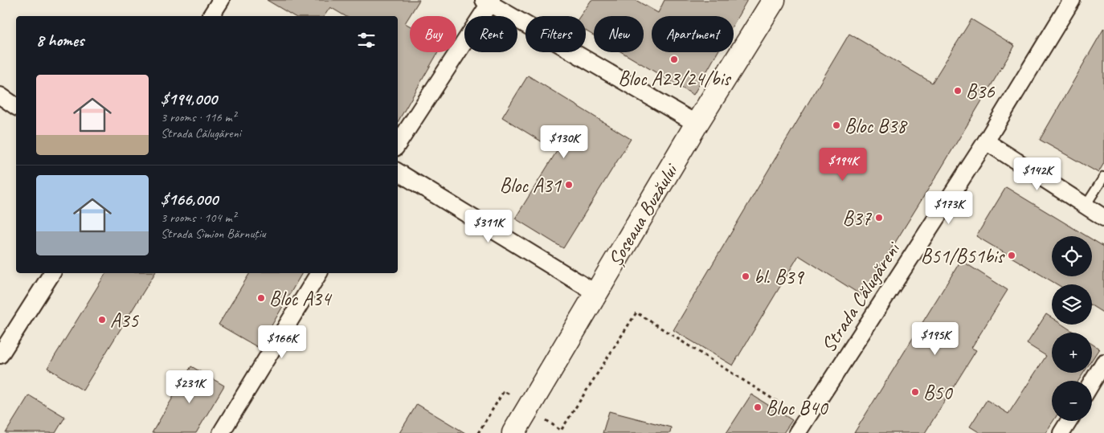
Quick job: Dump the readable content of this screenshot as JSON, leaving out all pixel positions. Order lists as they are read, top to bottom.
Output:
{
  "streets": {
    "main road": ["Șoseaua Buzăului"],
    "street": ["Strada Călugăreni"]
  },
  "places": [
    "Bloc A23/24/bis",
    "B36",
    "Bloc B38",
    "Bloc A31",
    "B37",
    "B51/B51bis",
    "bl. B39",
    "Bloc A34",
    "A35",
    "B50",
    "Bloc B40"
  ],
  "page": {
    "chip": [
      "Buy",
      "Rent",
      "Filters",
      "New",
      "Apartment"
    ],
    "heading": "8 homes",
    "list": [
      {
        "name": "$194,000",
        "note": "3 rooms · 116 m² · Strada Călugăreni"
      },
      {
        "name": "$166,000",
        "note": "3 rooms · 104 m² · Strada Simion Bărnuțiu"
      }
    ],
    "price": [
      "$130K",
      "$194K",
      "$142K",
      "$173K",
      "$311K",
      "$195K",
      "$166K",
      "$231K"
    ],
    "map_buttons": ["+", "−"]
  }
}
